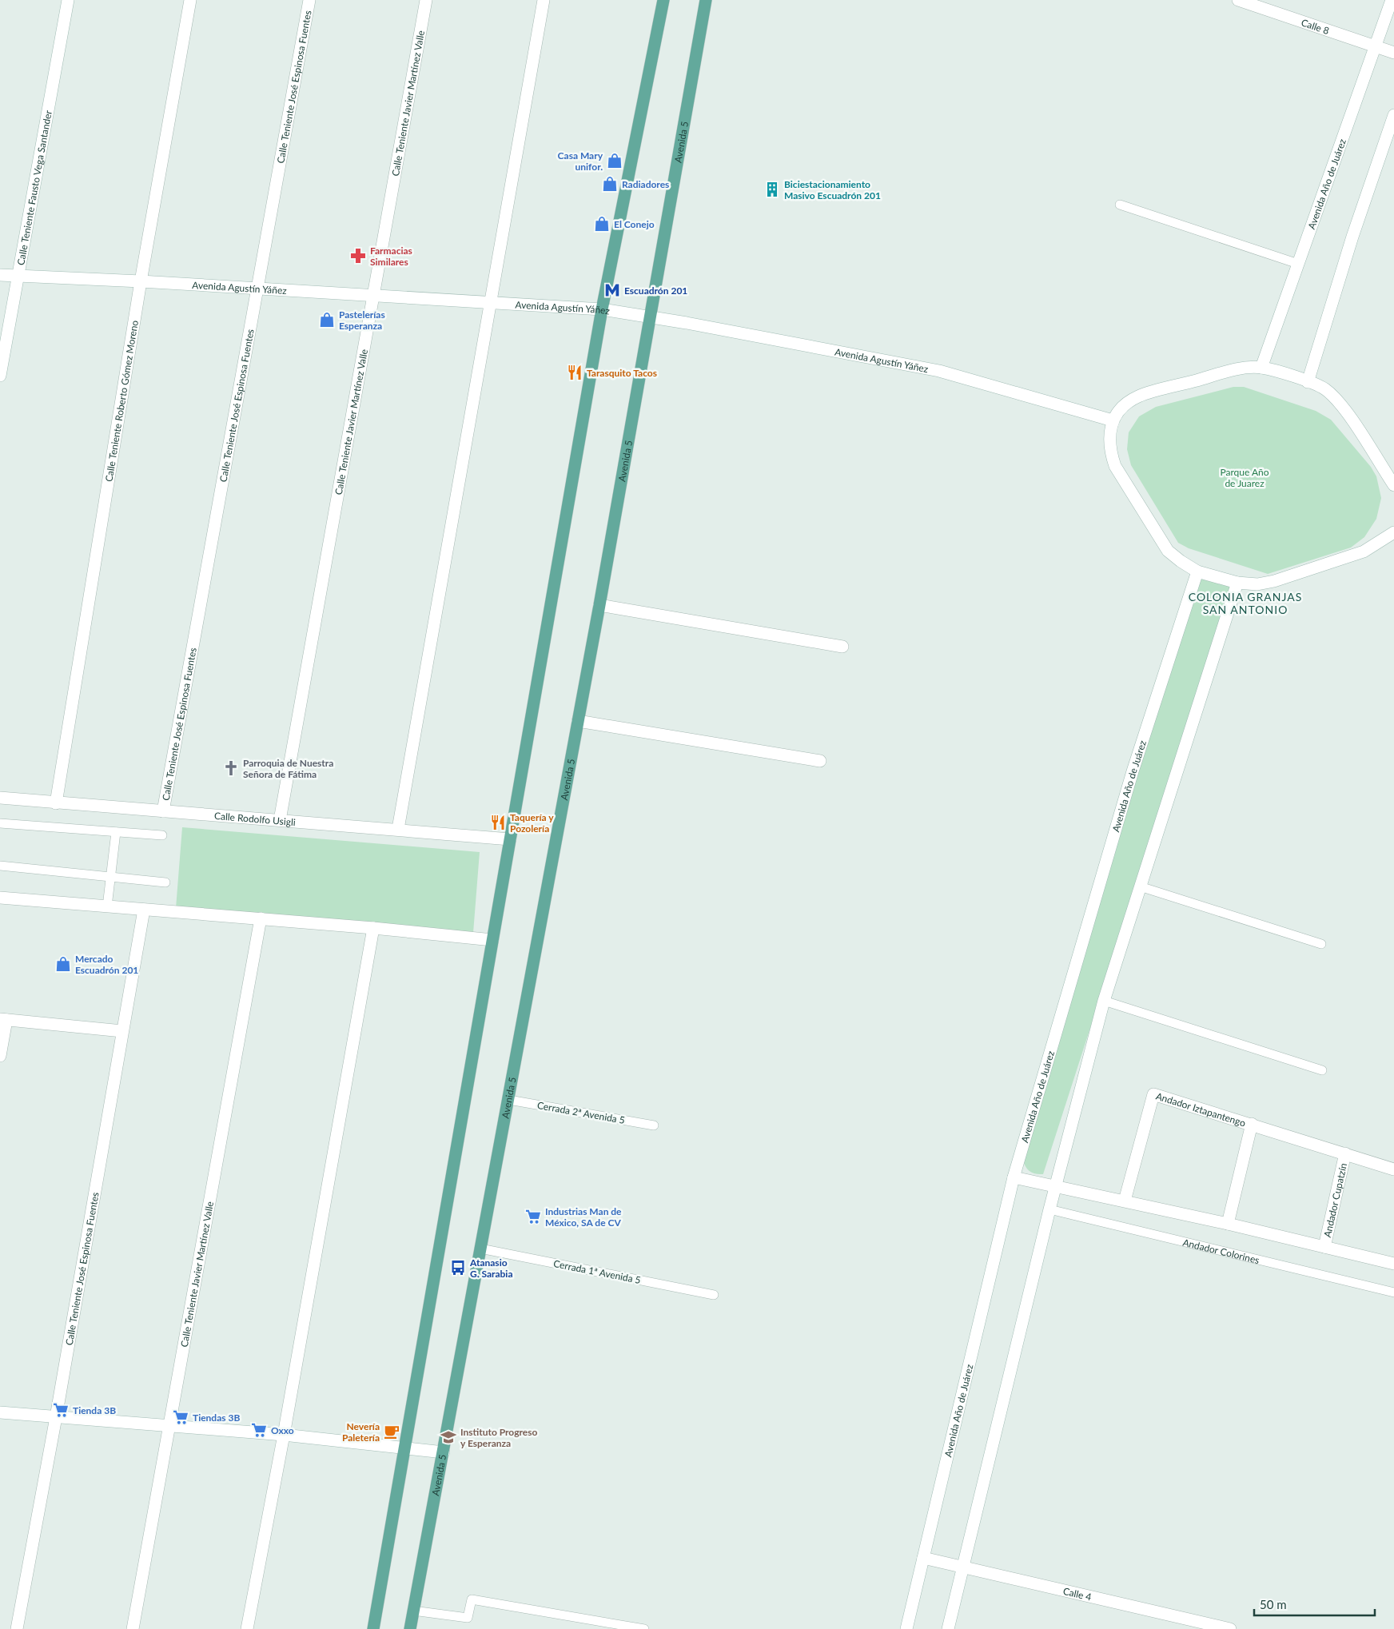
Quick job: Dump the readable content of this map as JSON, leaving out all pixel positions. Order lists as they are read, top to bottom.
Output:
{
  "streets": {
    "main road": ["Avenida 5"],
    "street": [
      "Calle 8",
      "Calle Teniente José Espinosa Fuentes",
      "Calle Teniente Javier Martínez Valle",
      "Avenida Año de Juárez",
      "Calle Teniente Fausto Vega Santander",
      "Avenida Agustín Yáñez",
      "Calle Teniente Roberto Gómez Moreno",
      "Calle Rodolfo Usigli",
      "Andador Iztapantengo",
      "Andador Cupatzín",
      "Calle 4"
    ],
    "lane": ["Cerrada 2ª Avenida 5", "Andador Colorines", "Cerrada 1ª Avenida 5"]
  },
  "crossings": [
    ["Calle 8", "Avenida Año de Juárez"],
    ["Calle Teniente José Espinosa Fuentes", "Avenida Agustín Yáñez"],
    ["Calle Teniente José Espinosa Fuentes", "Calle Rodolfo Usigli"],
    ["Calle Teniente Javier Martínez Valle", "Avenida Agustín Yáñez"],
    ["Calle Teniente Javier Martínez Valle", "Calle Rodolfo Usigli"],
    ["Avenida 5", "Avenida Agustín Yáñez"],
    ["Avenida 5", "Cerrada 2ª Avenida 5"],
    ["Avenida 5", "Cerrada 1ª Avenida 5"],
    ["Avenida Año de Juárez", "Calle 4"],
    ["Calle Teniente Fausto Vega Santander", "Avenida Agustín Yáñez"],
    ["Avenida Agustín Yáñez", "Calle Teniente Roberto Gómez Moreno"],
    ["Calle Teniente Roberto Gómez Moreno", "Calle Rodolfo Usigli"],
    ["Andador Iztapantengo", "Andador Cupatzín"]
  ],
  "districts": ["COLONIA GRANJAS SAN ANTONIO"],
  "parks": ["Parque Año de Juarez"],
  "places": {
    "shop": [
      "Casa Mary unifor.",
      "Radiadores",
      "El Conejo",
      "Pastelerías Esperanza",
      "Mercado Escuadrón 201"
    ],
    "building": ["Biciestacionamiento Masivo Escuadrón 201"],
    "pharmacy": ["Farmacias Similares"],
    "metro station": ["Escuadrón 201"],
    "restaurant": ["Tarasquito Tacos", "Taquería y Pozolería"],
    "church": ["Parroquia de Nuestra Señora de Fátima"],
    "supermarket": [
      "Industrias Man de México, SA de CV",
      "Tienda 3B",
      "Tiendas 3B",
      "Oxxo"
    ],
    "bus stop": ["Atanasio G. Sarabia"],
    "cafe": ["Nevería Paletería"],
    "school or university": ["Instituto Progreso y Esperanza"]
  },
  "scale_bar": "50 m"
}
